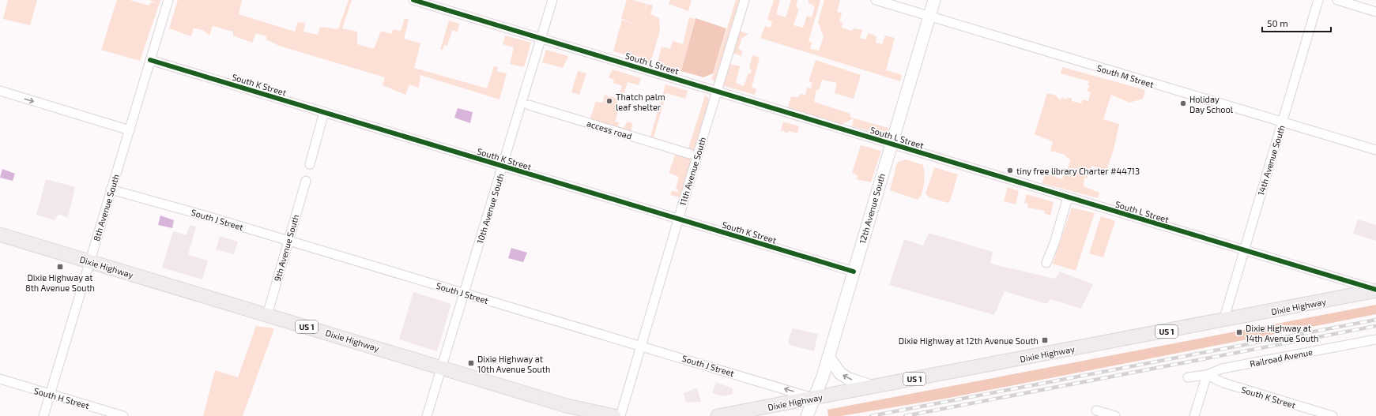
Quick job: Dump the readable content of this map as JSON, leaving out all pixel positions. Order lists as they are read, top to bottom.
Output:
{
  "streets": {
    "main road": ["Dixie Highway", "US 1"],
    "street": [
      "South L Street",
      "South M Street",
      "South K Street",
      "access road",
      "14th Avenue South",
      "11th Avenue South",
      "8th Avenue South",
      "10th Avenue South",
      "12th Avenue South",
      "South J Street",
      "9th Avenue South",
      "Railroad Avenue",
      "South H Street"
    ]
  },
  "crossings": [
    ["South L Street", "14th Avenue South"],
    ["South L Street", "11th Avenue South"],
    ["South L Street", "10th Avenue South"],
    ["South L Street", "12th Avenue South"],
    ["South L Street", "Dixie Highway"],
    ["South M Street", "14th Avenue South"],
    ["South M Street", "12th Avenue South"],
    ["South K Street", "11th Avenue South"],
    ["South K Street", "8th Avenue South"],
    ["South K Street", "10th Avenue South"],
    ["South K Street", "12th Avenue South"],
    ["South K Street", "Railroad Avenue"],
    ["14th Avenue South", "Dixie Highway"],
    ["11th Avenue South", "South J Street"],
    ["8th Avenue South", "South J Street"],
    ["8th Avenue South", "Dixie Highway"],
    ["8th Avenue South", "South H Street"],
    ["10th Avenue South", "South J Street"],
    ["10th Avenue South", "Dixie Highway"],
    ["12th Avenue South", "South J Street"],
    ["12th Avenue South", "Dixie Highway"],
    ["South J Street", "9th Avenue South"],
    ["South J Street", "Dixie Highway"],
    ["9th Avenue South", "Dixie Highway"]
  ],
  "places": {
    "other": ["Thatch palm leaf shelter", "Holiday Day School", "tiny free library Charter #44713"],
    "transit": [
      "Dixie Highway at 8th Avenue South",
      "Dixie Highway at 14th Avenue South",
      "Dixie Highway at 12th Avenue South",
      "Dixie Highway at 10th Avenue South"
    ]
  },
  "scale_bar": "50 m"
}
